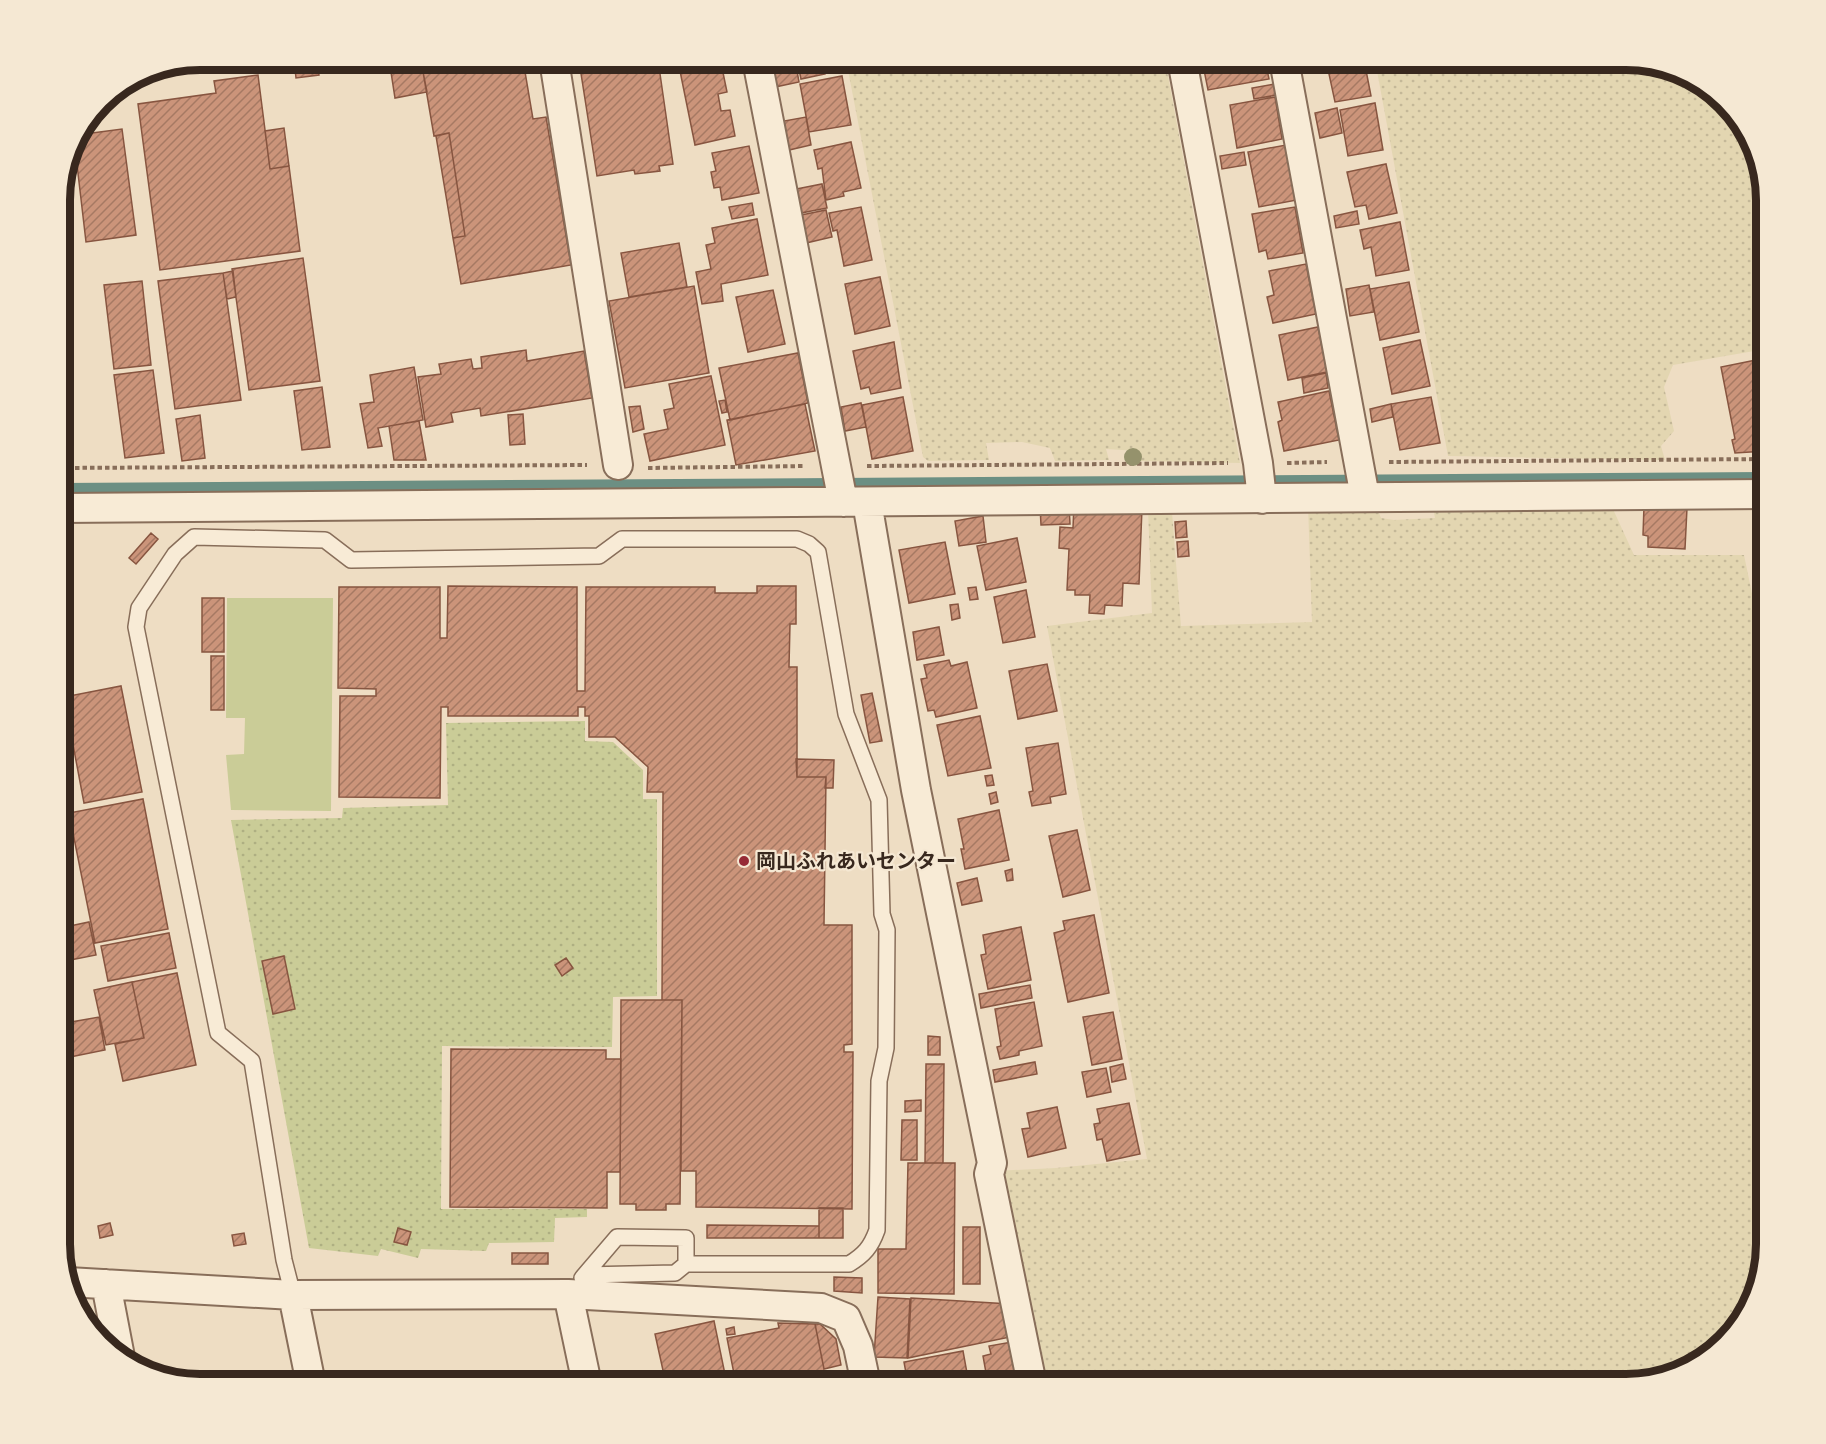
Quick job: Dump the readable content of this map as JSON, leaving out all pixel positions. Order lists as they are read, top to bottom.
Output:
{
  "places": ["岡山ふれあいセンター"]
}
